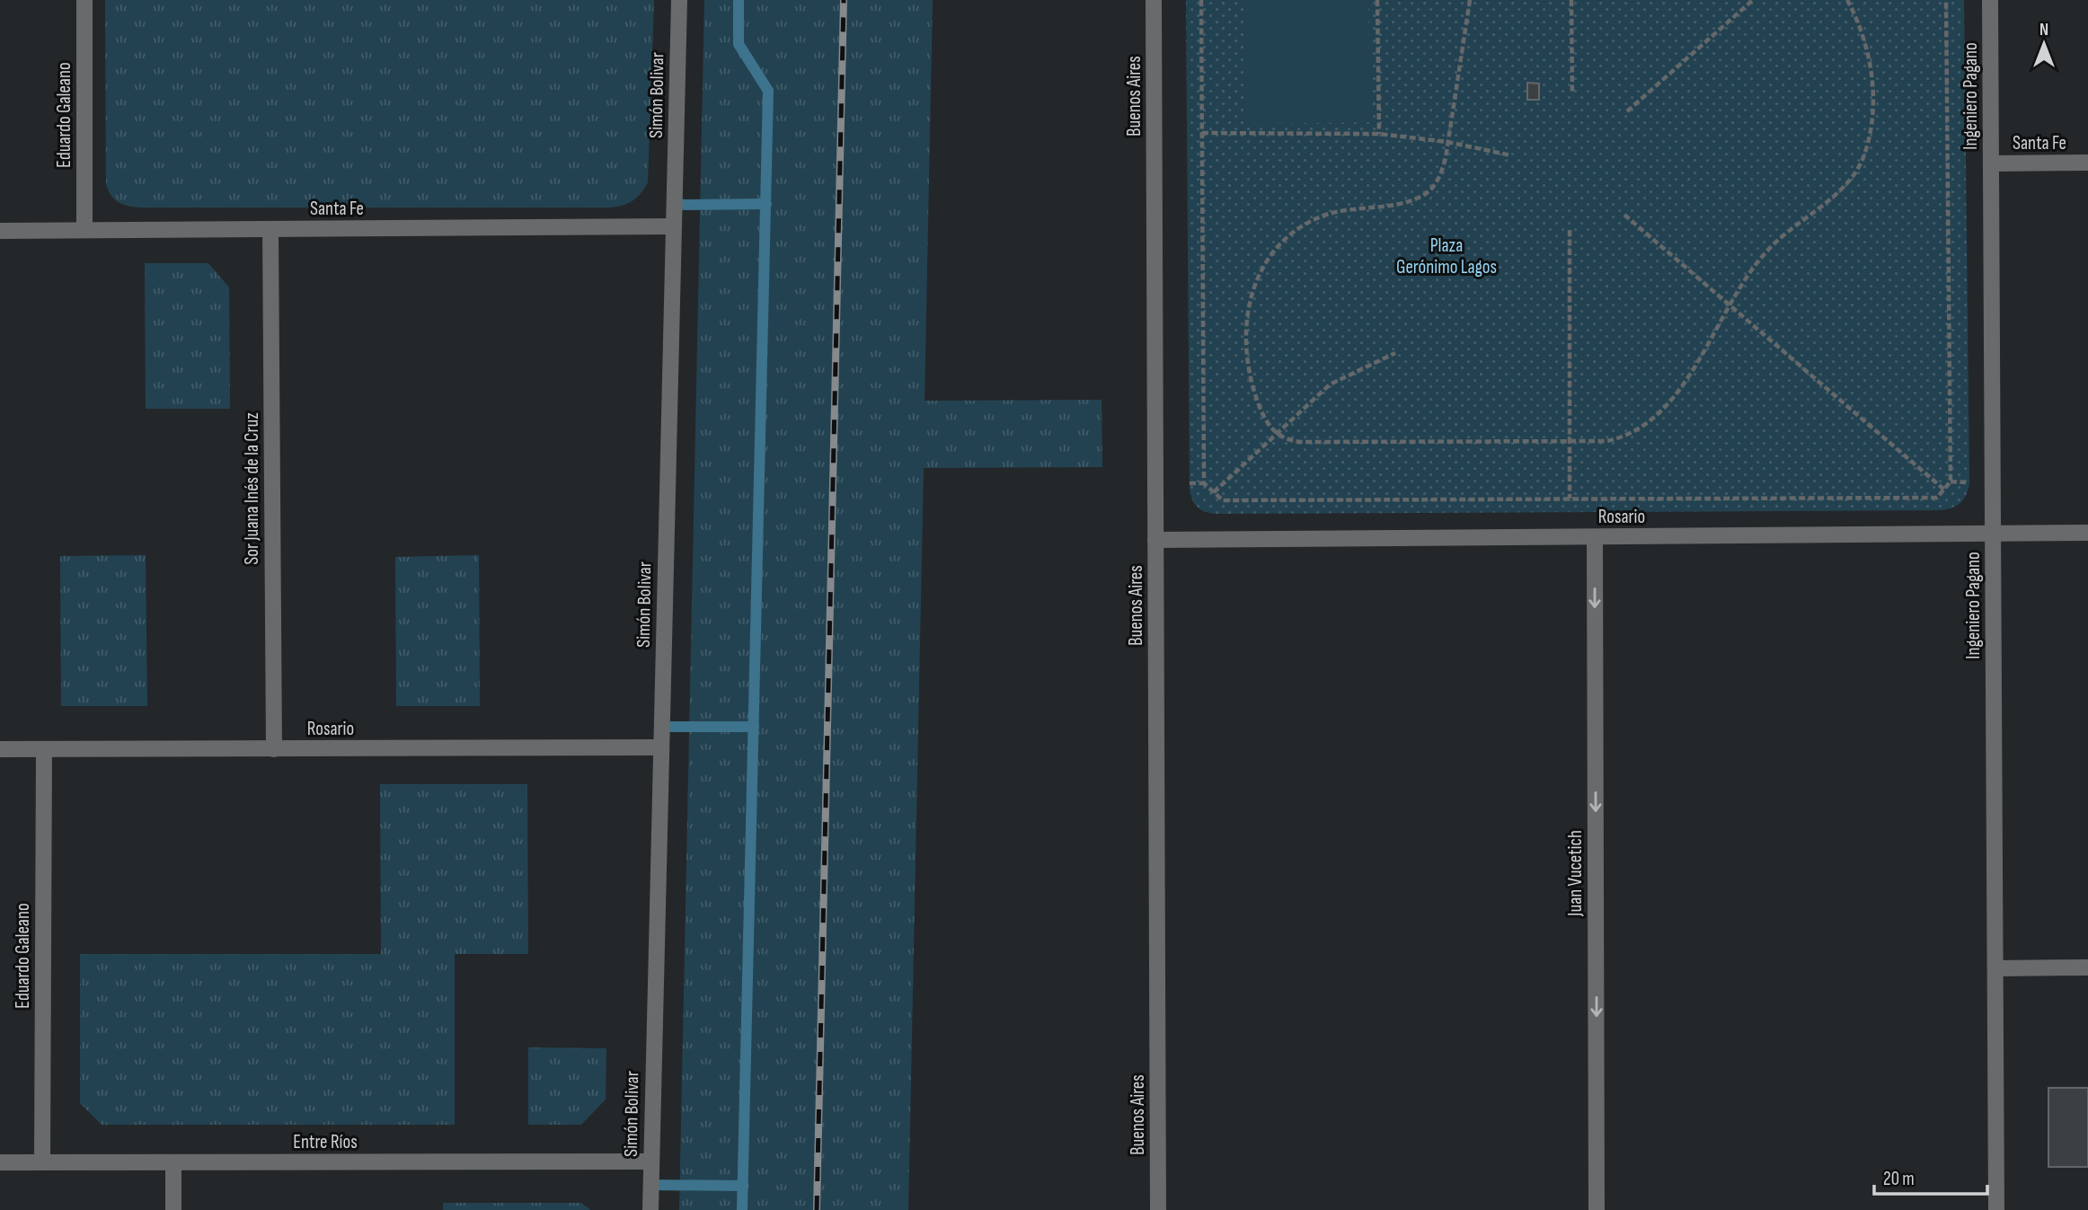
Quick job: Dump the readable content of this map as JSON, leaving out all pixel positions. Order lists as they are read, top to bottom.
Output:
{
  "streets": {
    "street": [
      "Simón Bolivar",
      "Buenos Aires",
      "Ingeniero Pagano",
      "Eduardo Galeano",
      "Santa Fe",
      "Sor Juana Inés de la Cruz",
      "Rosario",
      "Juan Vucetich",
      "Entre Ríos"
    ]
  },
  "crossings": [
    ["Simón Bolivar", "Santa Fe"],
    ["Simón Bolivar", "Rosario"],
    ["Simón Bolivar", "Entre Ríos"],
    ["Buenos Aires", "Rosario"],
    ["Ingeniero Pagano", "Santa Fe"],
    ["Ingeniero Pagano", "Rosario"],
    ["Eduardo Galeano", "Santa Fe"],
    ["Eduardo Galeano", "Rosario"],
    ["Eduardo Galeano", "Entre Ríos"],
    ["Santa Fe", "Sor Juana Inés de la Cruz"],
    ["Sor Juana Inés de la Cruz", "Rosario"],
    ["Rosario", "Juan Vucetich"]
  ],
  "one_way": ["Juan Vucetich"],
  "parks": ["Plaza Gerónimo Lagos"],
  "scale_bar": "20 m",
  "north": "top"
}
